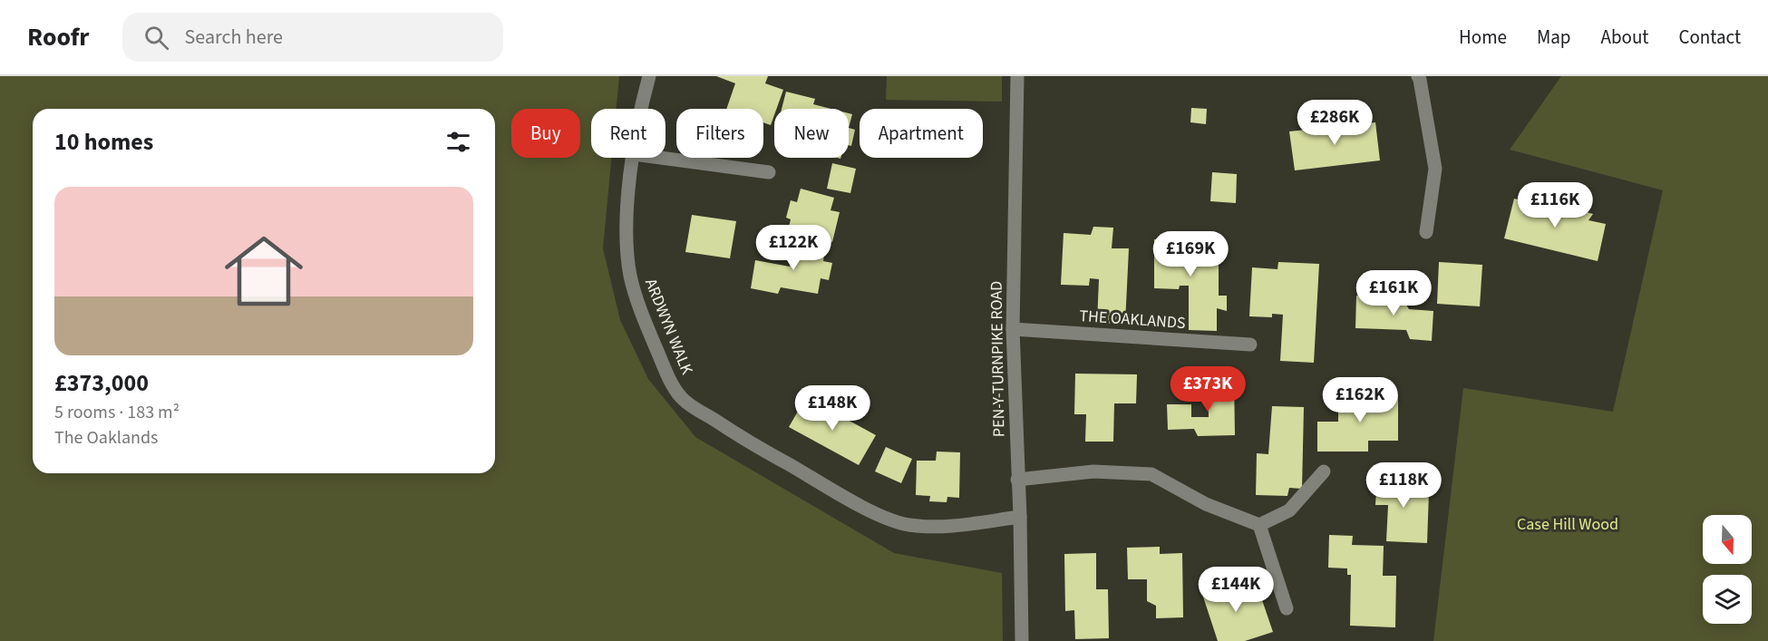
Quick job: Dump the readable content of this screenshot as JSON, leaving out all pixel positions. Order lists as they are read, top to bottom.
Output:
{
  "streets": {
    "street": ["THE OAKLANDS", "ARDWYN WALK", "PEN-Y-TURNPIKE ROAD"]
  },
  "crossings": [
    ["THE OAKLANDS", "PEN-Y-TURNPIKE ROAD"],
    ["ARDWYN WALK", "PEN-Y-TURNPIKE ROAD"]
  ],
  "parks": ["Case Hill Wood"],
  "north": "bottom",
  "page": {
    "header": "Roofr",
    "search": "Search here",
    "nav": [
      "Home",
      "Map",
      "About",
      "Contact"
    ],
    "price": [
      "£286K",
      "£116K",
      "£122K",
      "£169K",
      "£161K",
      "£373K",
      "£162K",
      "£148K",
      "£118K",
      "£144K"
    ],
    "chip": [
      "Buy",
      "Rent",
      "Filters",
      "New",
      "Apartment"
    ],
    "heading": "10 homes",
    "list": [
      {
        "name": "£373,000",
        "note": "5 rooms · 183 m² · The Oaklands"
      }
    ]
  }
}
